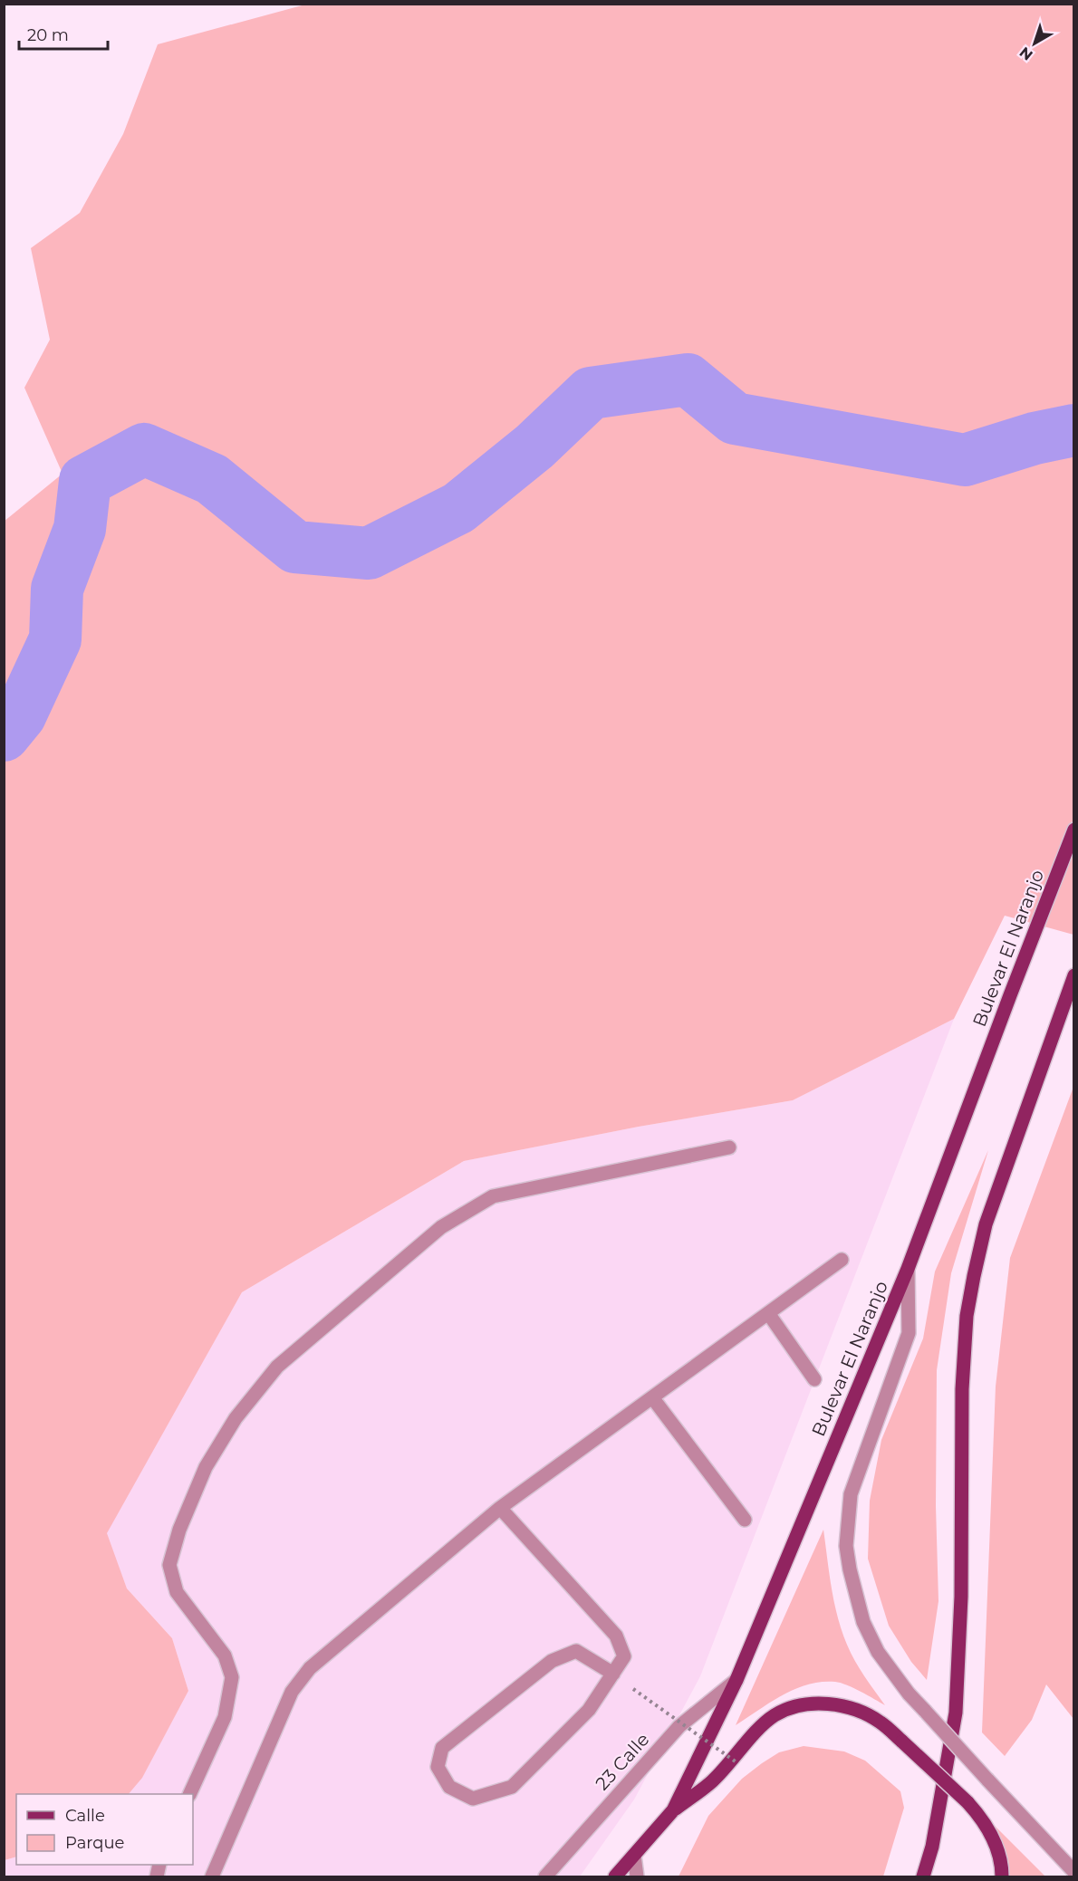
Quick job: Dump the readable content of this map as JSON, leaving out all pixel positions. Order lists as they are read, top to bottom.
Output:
{
  "streets": {
    "main road": ["Bulevar El Naranjo"],
    "street": ["23 Calle"]
  },
  "crossings": [
    ["Bulevar El Naranjo", "23 Calle"]
  ],
  "legend": ["Calle", "Parque"],
  "scale_bar": "20 m",
  "north": "bottom left"
}
